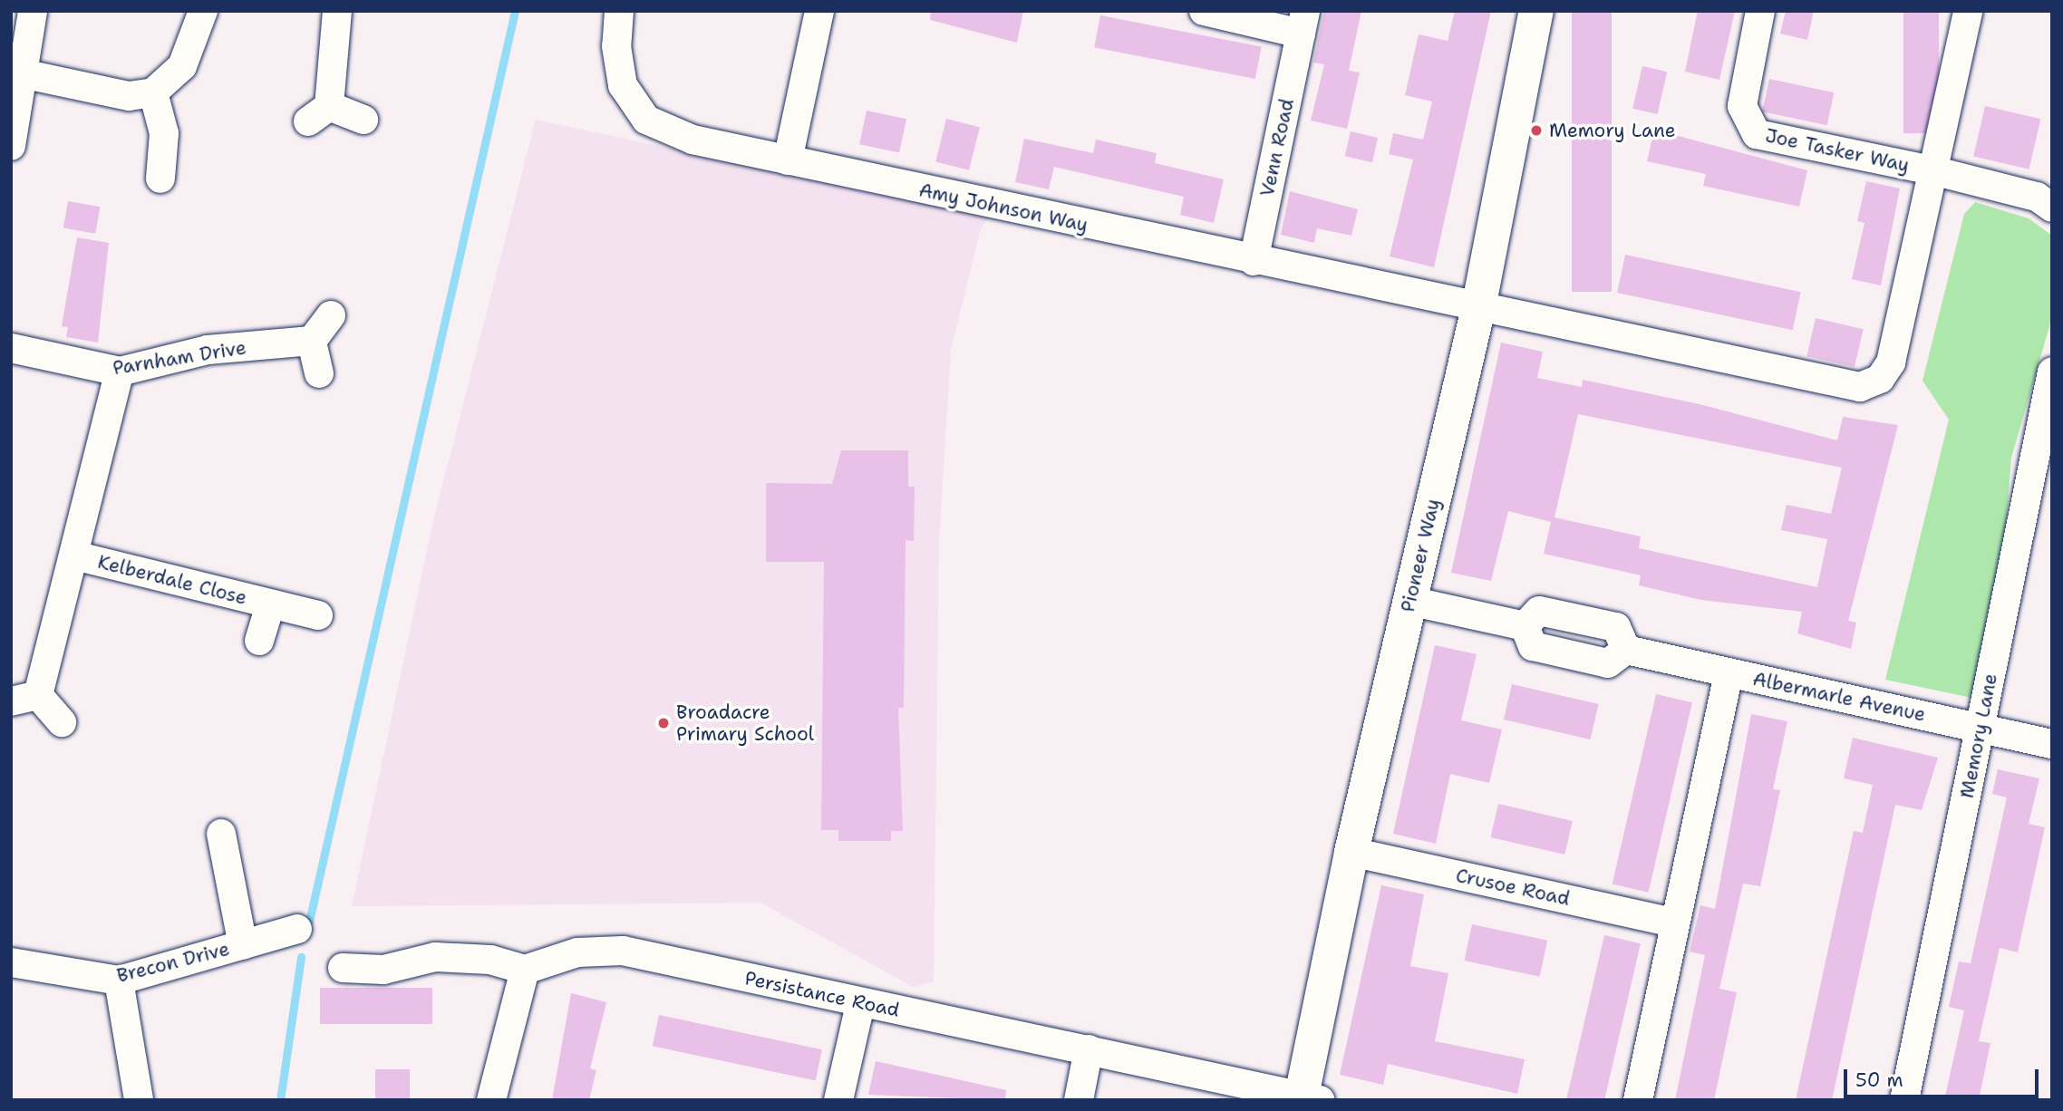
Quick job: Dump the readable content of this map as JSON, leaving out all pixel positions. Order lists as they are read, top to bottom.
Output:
{
  "streets": {
    "street": [
      "Venn Road",
      "Joe Tasker Way",
      "Amy Johnson Way",
      "Parnham Drive",
      "Pioneer Way",
      "Kelberdale Close",
      "Albermarle Avenue",
      "Memory Lane",
      "Crusoe Road",
      "Brecon Drive",
      "Persistance Road"
    ]
  },
  "crossings": [
    ["Venn Road", "Amy Johnson Way"],
    ["Amy Johnson Way", "Pioneer Way"],
    ["Parnham Drive", "Kelberdale Close"],
    ["Pioneer Way", "Albermarle Avenue"],
    ["Pioneer Way", "Crusoe Road"],
    ["Pioneer Way", "Persistance Road"],
    ["Albermarle Avenue", "Memory Lane"]
  ],
  "places": ["Memory Lane", "Broadacre Primary School"],
  "scale_bar": "50 m"
}
